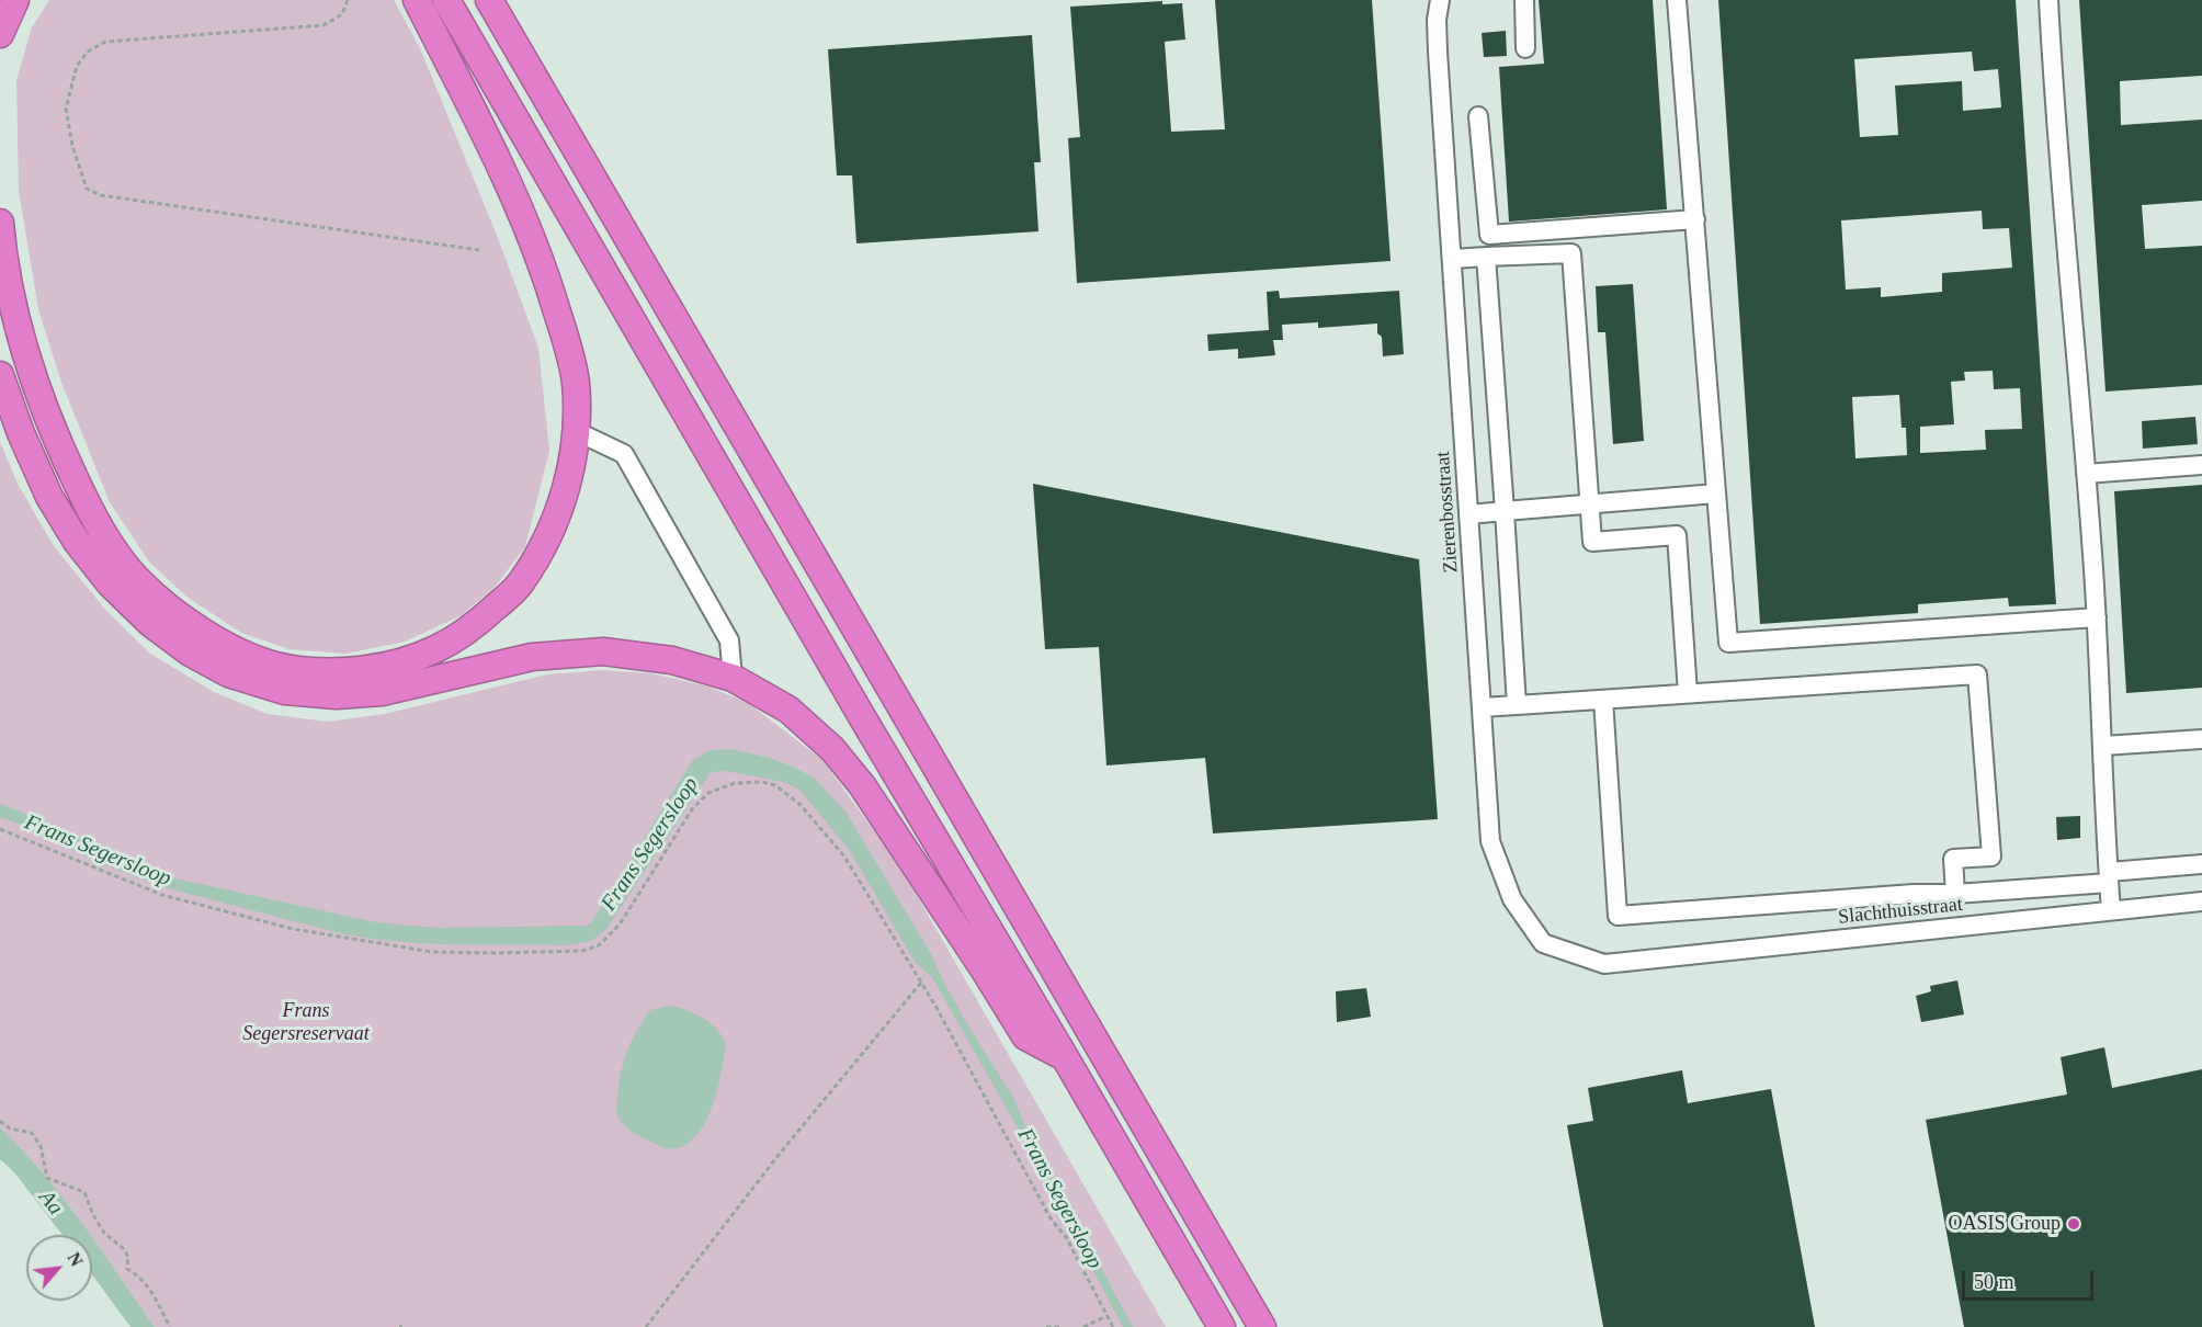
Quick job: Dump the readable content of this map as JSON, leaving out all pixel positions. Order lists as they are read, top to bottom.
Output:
{
  "streets": {
    "street": ["Zierenbosstraat", "Slachthuisstraat"]
  },
  "crossings": [
    ["Zierenbosstraat", "Slachthuisstraat"]
  ],
  "water": ["Frans Segersloop", "Aa"],
  "parks": ["Frans Segersreservaat"],
  "places": ["OASIS Group"],
  "scale_bar": "50 m",
  "north": "top right"
}
